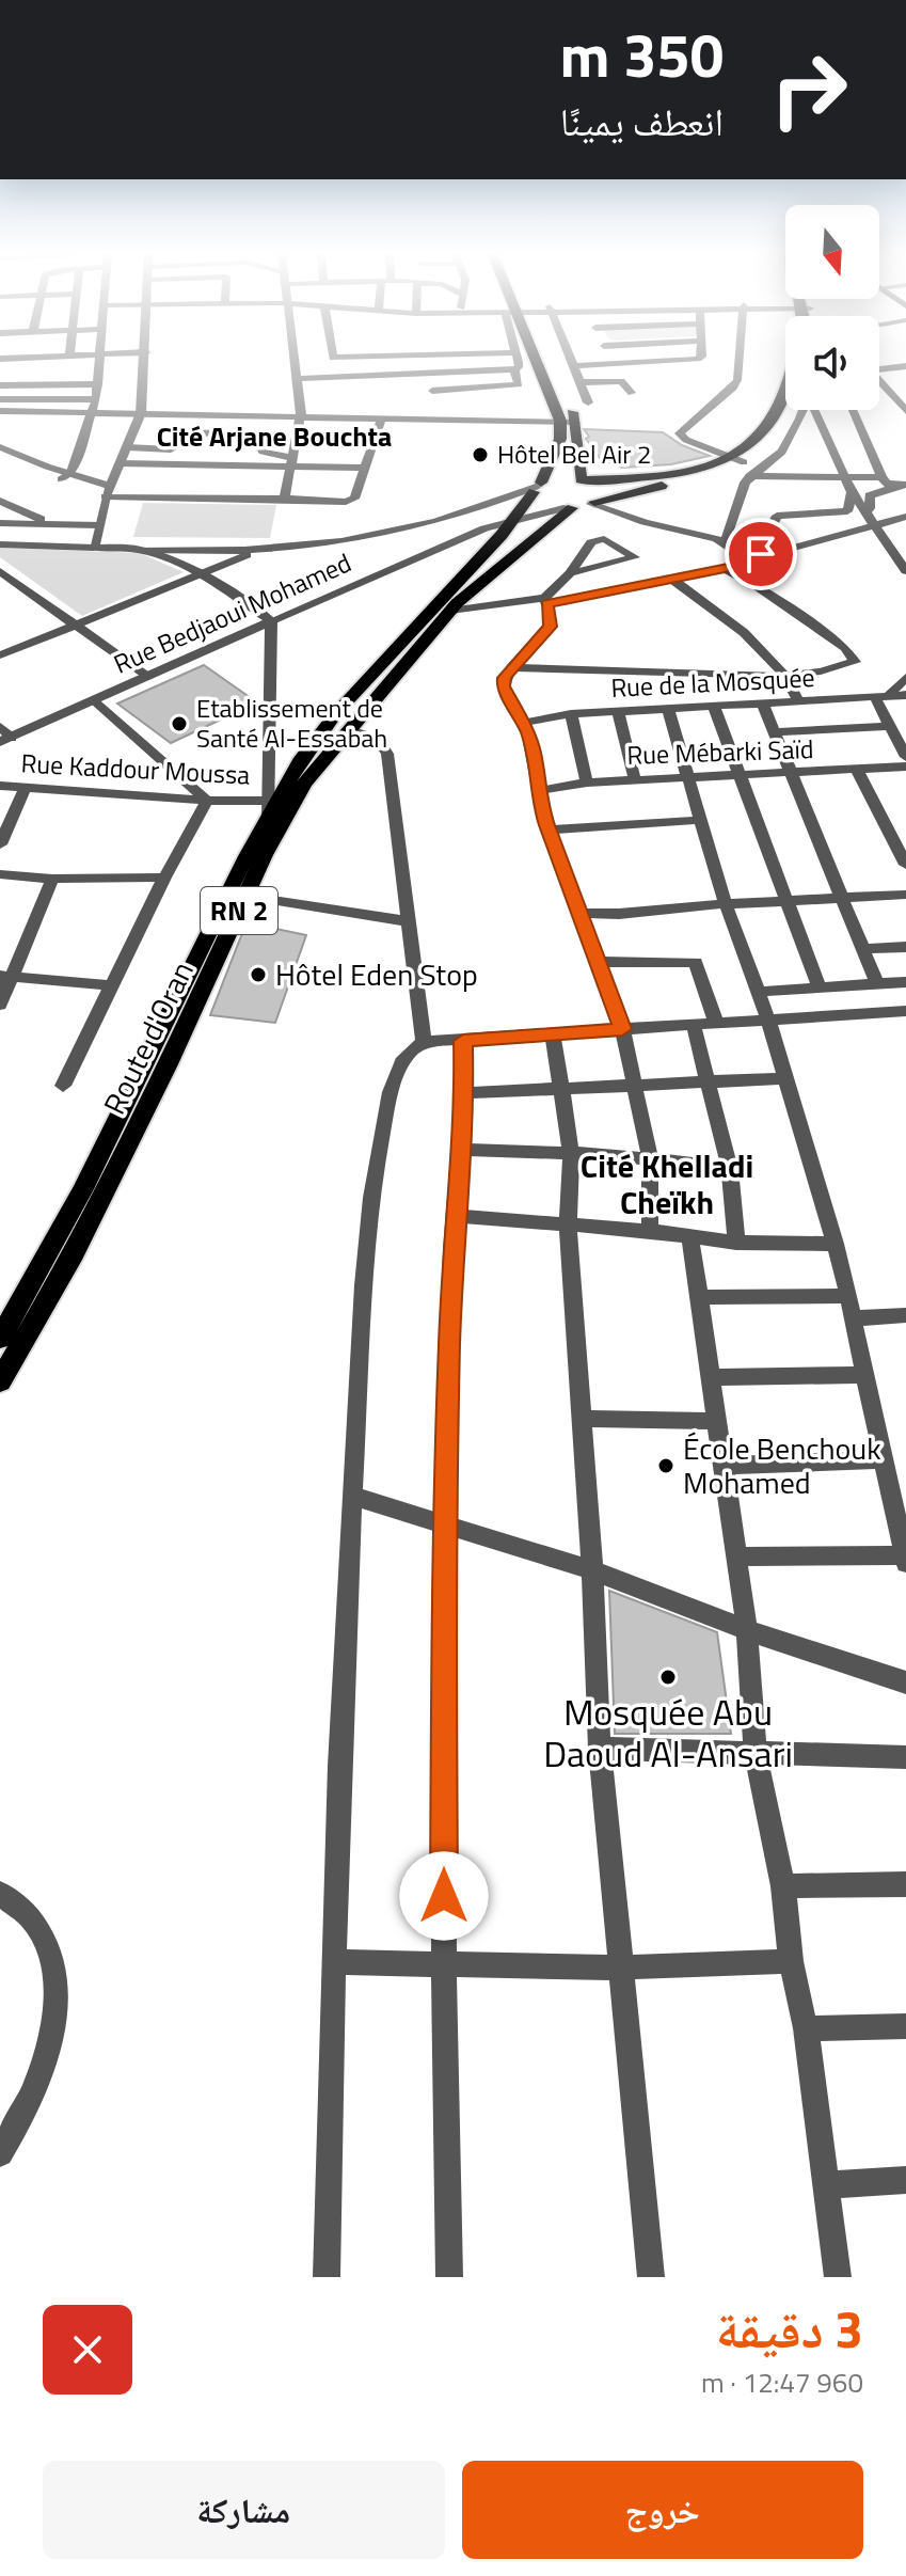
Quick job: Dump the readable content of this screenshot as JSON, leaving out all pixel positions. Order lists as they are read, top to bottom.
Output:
{
  "streets": {
    "main road": ["RN 2", "Route d'Oran"],
    "street": [
      "Rue Bedjaoui Mohamed",
      "Rue de la Mosquée",
      "Rue Mébarki Saïd",
      "Rue Kaddour Moussa"
    ]
  },
  "crossings": [
    ["Rue Bedjaoui Mohamed", "RN 2"],
    ["Rue Bedjaoui Mohamed", "Route d'Oran"],
    ["Rue Kaddour Moussa", "Route d'Oran"],
    ["RN 2", "Route d'Oran"]
  ],
  "districts": ["Cité Arjane Bouchta", "Cité Khelladi Cheïkh"],
  "places": [
    "Hôtel Bel Air 2",
    "Etablissement de Santé Al-Essabah",
    "Hôtel Eden Stop",
    "École Benchouk Mohamed",
    "Mosquée Abu Daoud Al-Ansari"
  ],
  "north": "bottom",
  "page": {
    "turn": ["350 m", "انعطف يمينًا"],
    "heading": ["3 دقيقة", "960 m · 12:47"],
    "buttons": ["خروج", "مشاركة"]
  }
}
